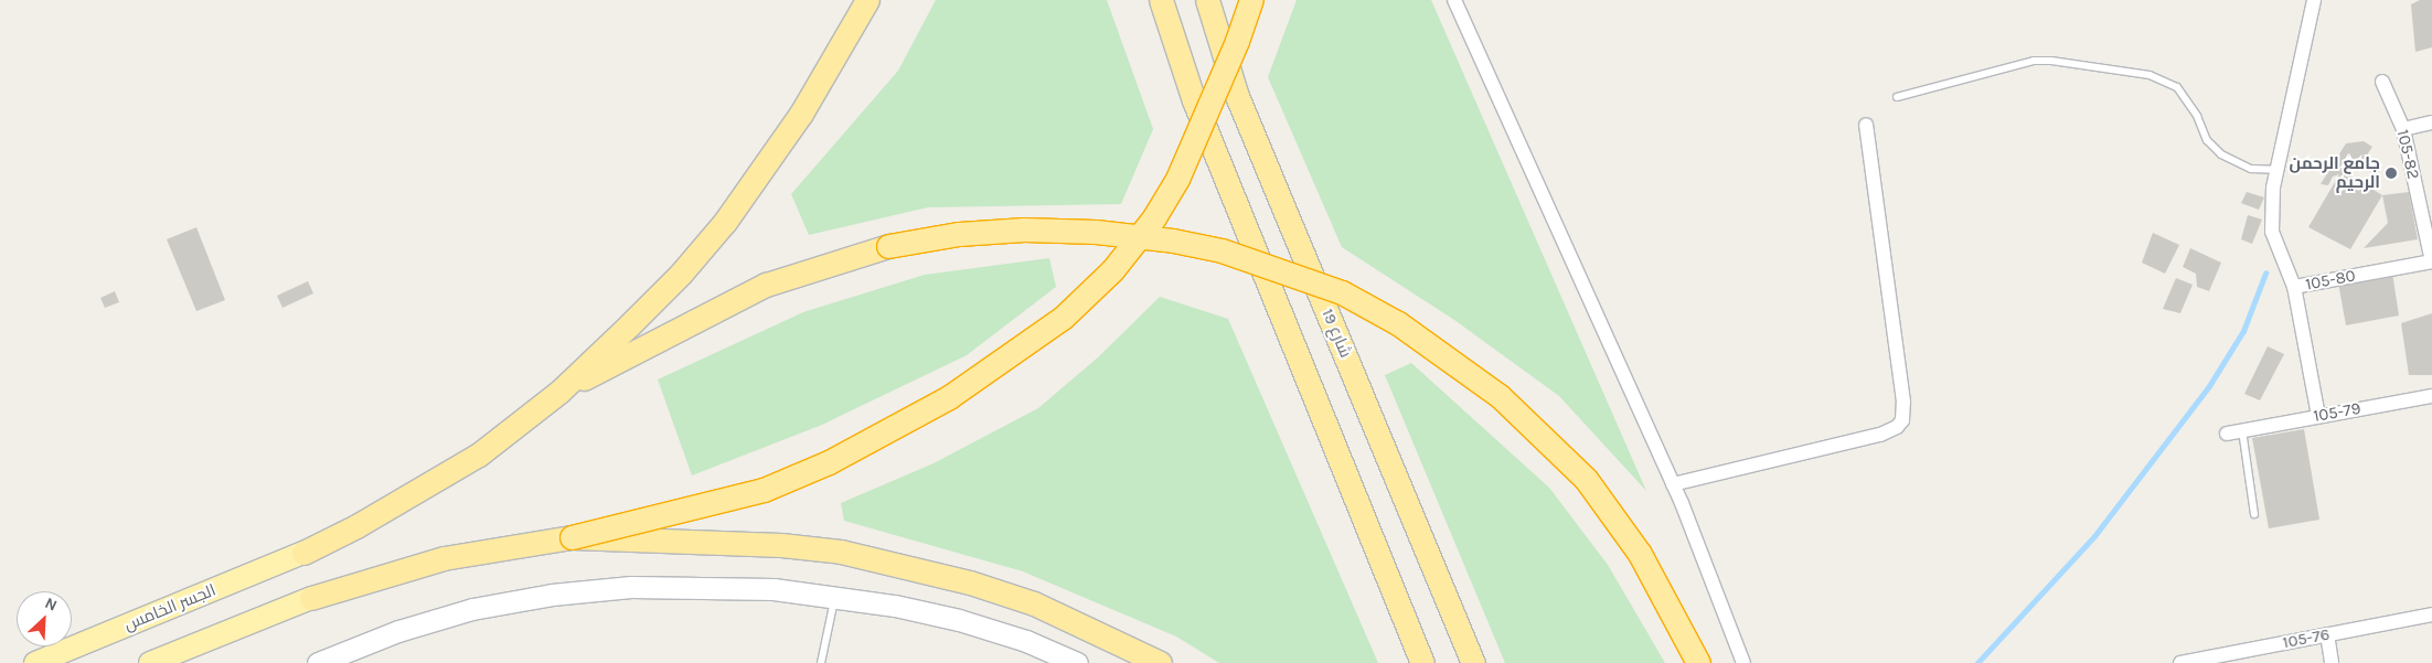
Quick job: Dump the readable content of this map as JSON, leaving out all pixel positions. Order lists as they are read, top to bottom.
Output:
{
  "streets": {
    "highway": ["شارع 19"],
    "main road": ["الجسر الخامس"],
    "street": [
      "105-82",
      "105-80",
      "105-79",
      "105-76"
    ]
  },
  "crossings": [
    ["105-82", "105-80"],
    ["105-80", "105-79"]
  ],
  "places": ["جامع الرحمن الرحيم"],
  "north": "top right"
}
